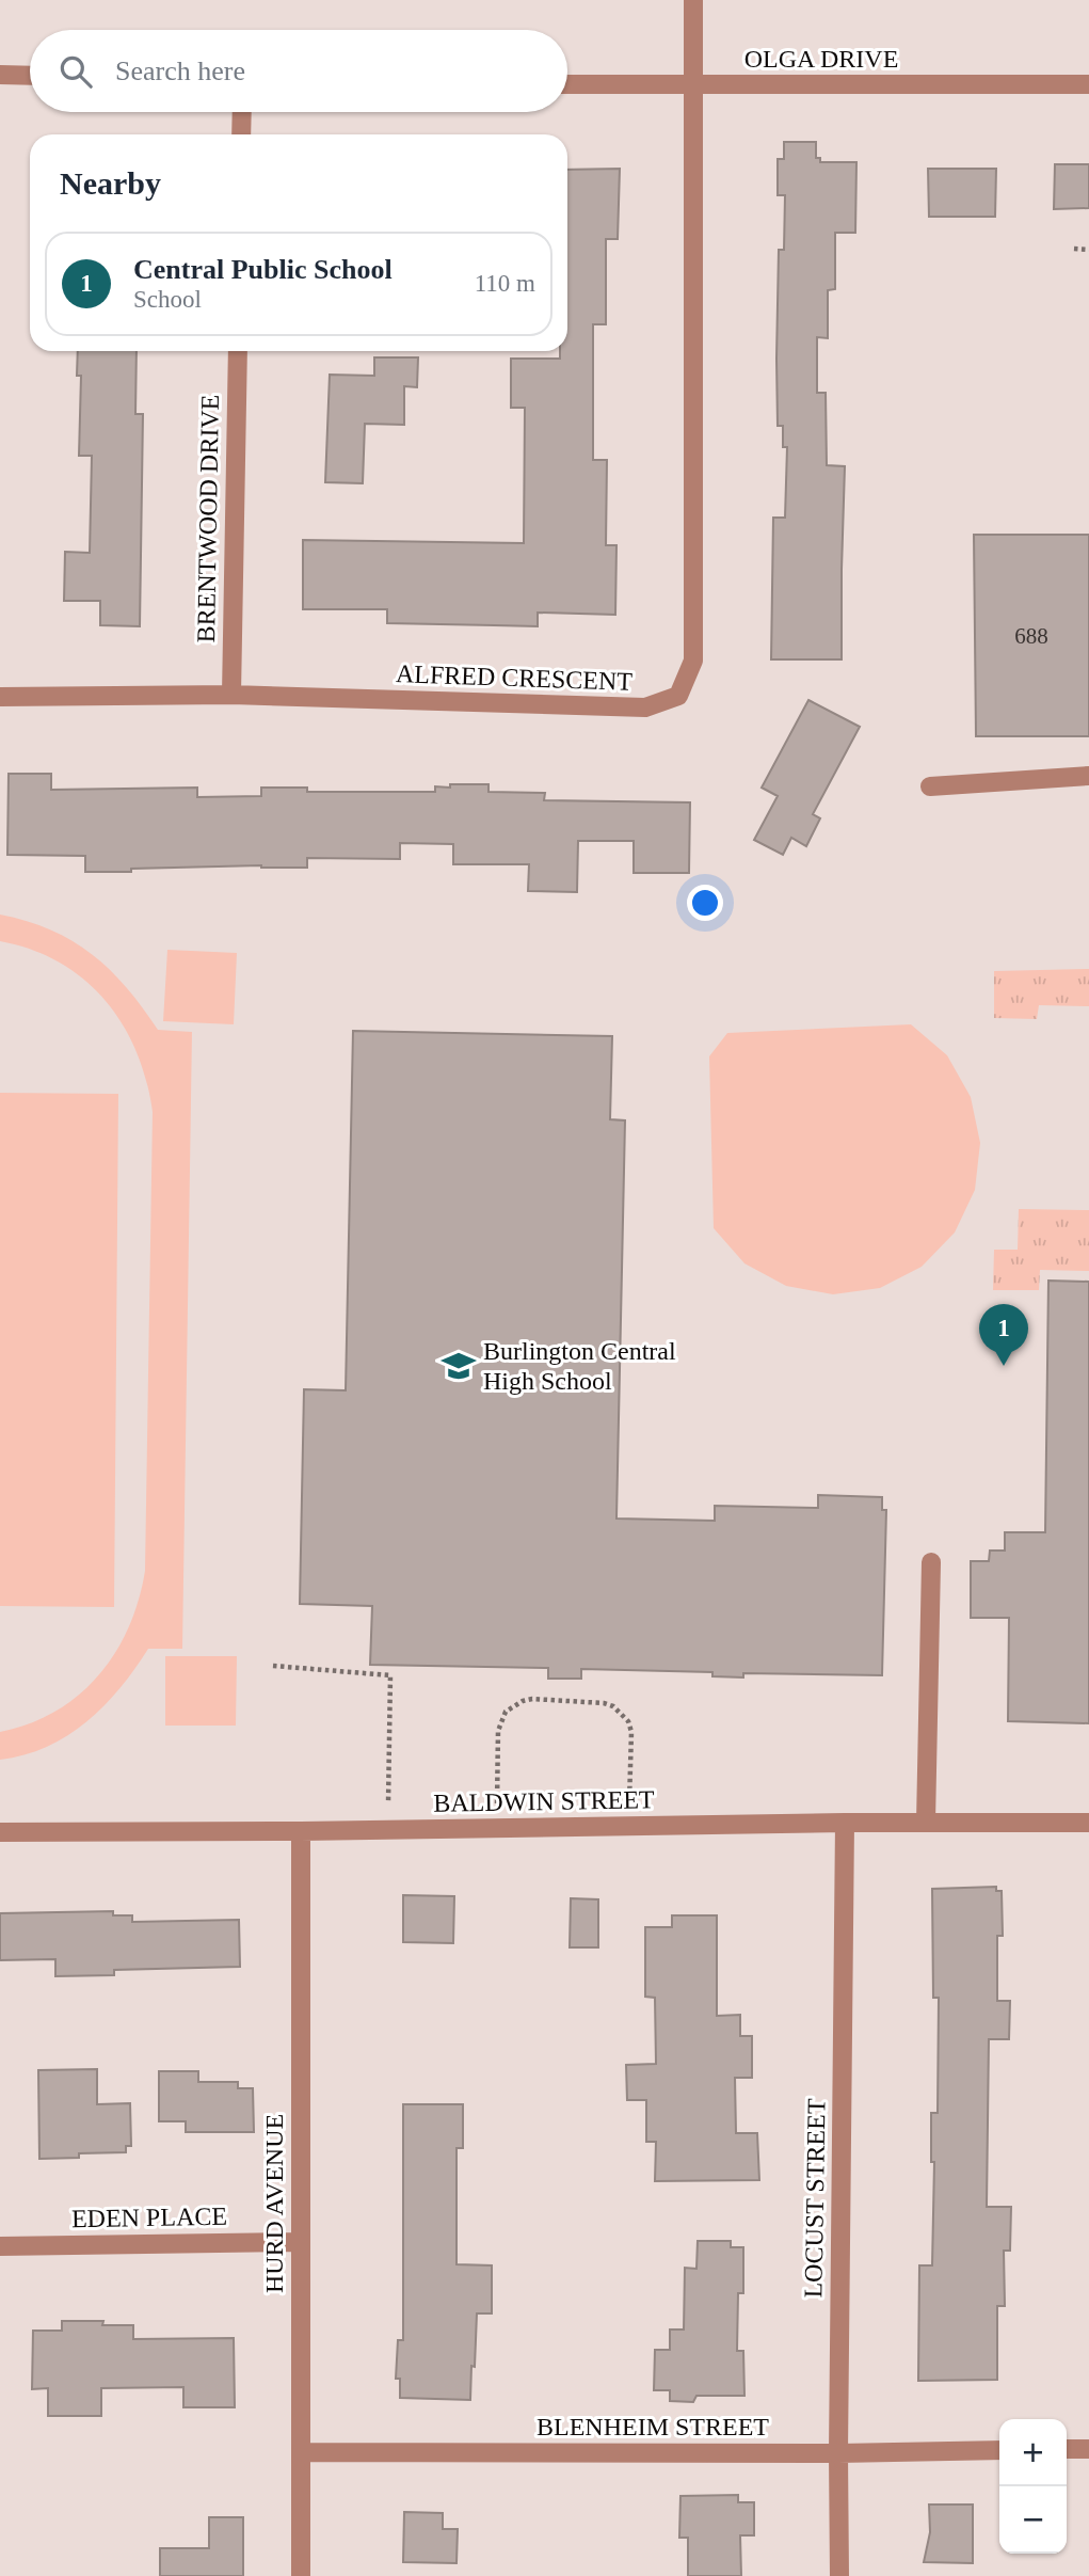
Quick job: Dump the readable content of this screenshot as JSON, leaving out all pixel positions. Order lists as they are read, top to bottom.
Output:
{
  "streets": {
    "street": [
      "OLGA DRIVE",
      "BRENTWOOD DRIVE",
      "ALFRED CRESCENT",
      "BALDWIN STREET",
      "LOCUST STREET",
      "HURD AVENUE",
      "EDEN PLACE",
      "BLENHEIM STREET"
    ]
  },
  "crossings": [
    ["OLGA DRIVE", "ALFRED CRESCENT"],
    ["BRENTWOOD DRIVE", "ALFRED CRESCENT"],
    ["BALDWIN STREET", "LOCUST STREET"],
    ["BALDWIN STREET", "HURD AVENUE"],
    ["LOCUST STREET", "BLENHEIM STREET"],
    ["HURD AVENUE", "EDEN PLACE"],
    ["HURD AVENUE", "BLENHEIM STREET"]
  ],
  "places": {
    "school or university": ["Burlington Central High School"]
  },
  "house_numbers": ["688"],
  "page": {
    "search": "Search here",
    "heading": "Nearby",
    "list": [
      {
        "mark": "1",
        "name": "Central Public School",
        "note": "School",
        "value": "110 m"
      }
    ],
    "pins": "1",
    "map_buttons": ["+", "−"]
  }
}
